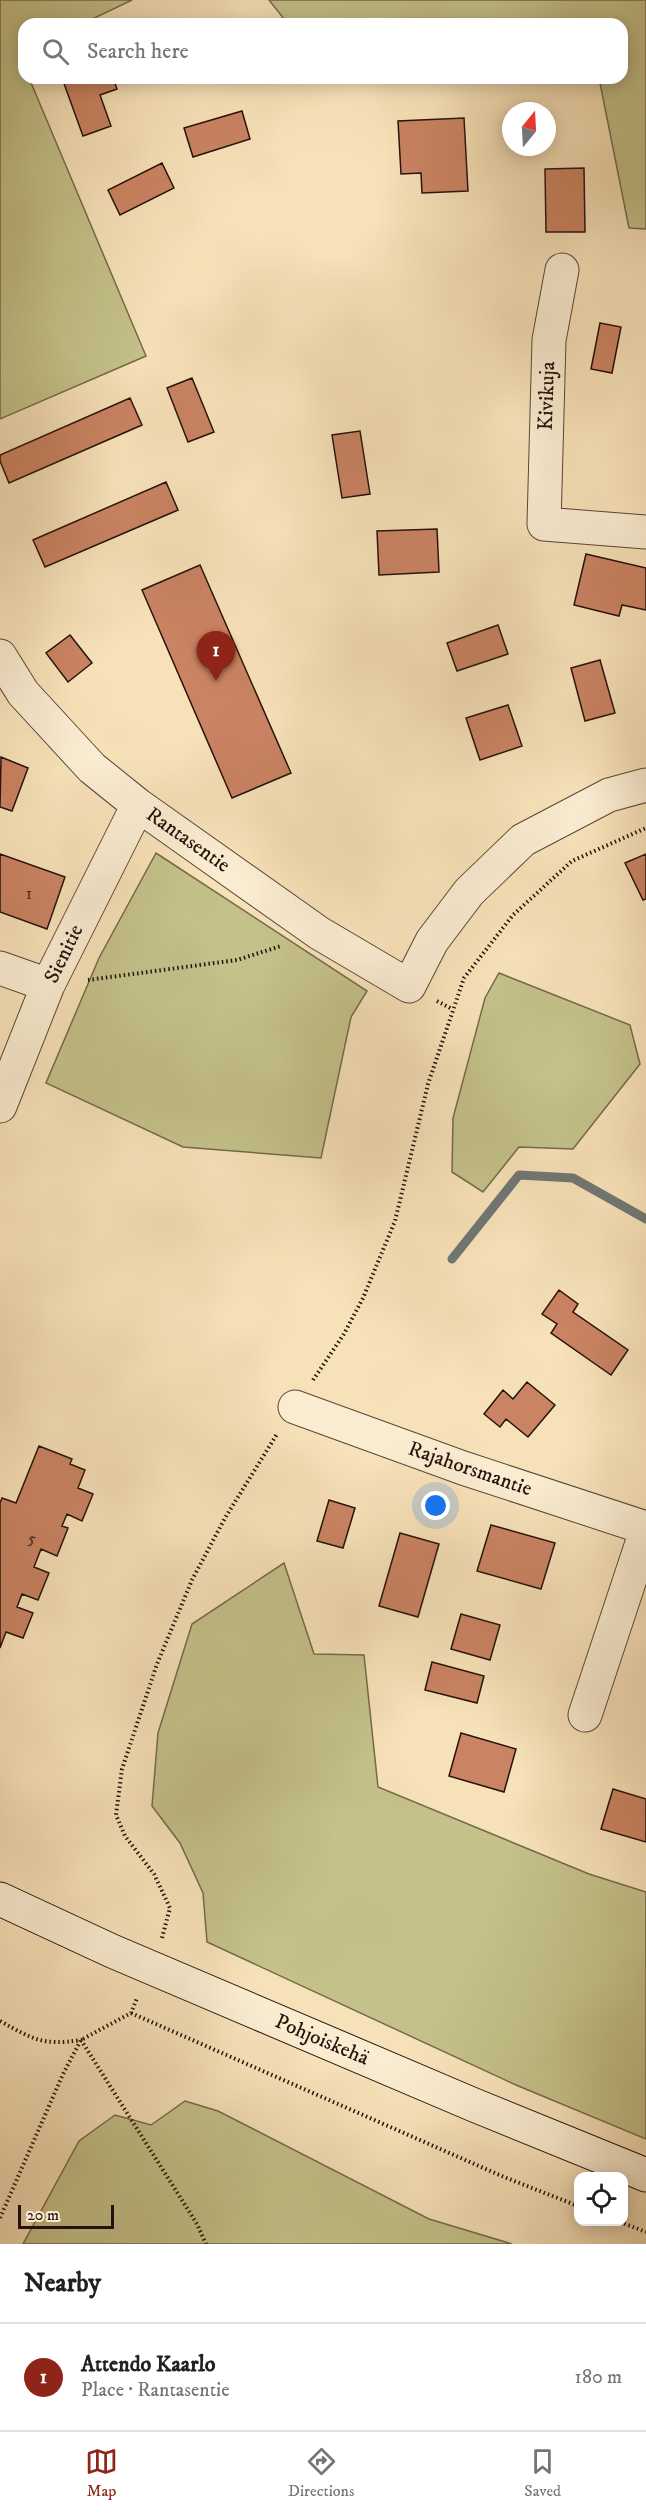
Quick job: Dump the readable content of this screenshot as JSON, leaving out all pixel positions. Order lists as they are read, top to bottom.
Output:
{
  "streets": {
    "street": [
      "Kivikuja",
      "Rantasentie",
      "Sienitie",
      "Rajahorsmantie",
      "Pohjoiskehä"
    ]
  },
  "crossings": [
    ["Rantasentie", "Sienitie"]
  ],
  "house_numbers": ["1", "5"],
  "scale_bar": "20 m",
  "north": "top",
  "page": {
    "search": "Search here",
    "pins": "1",
    "scale": "20 m",
    "heading": "Nearby",
    "list": [
      {
        "mark": "1",
        "name": "Attendo Kaarlo",
        "note": "Place · Rantasentie",
        "value": "180 m"
      }
    ],
    "nav": ["Map", "Directions", "Saved"]
  }
}
